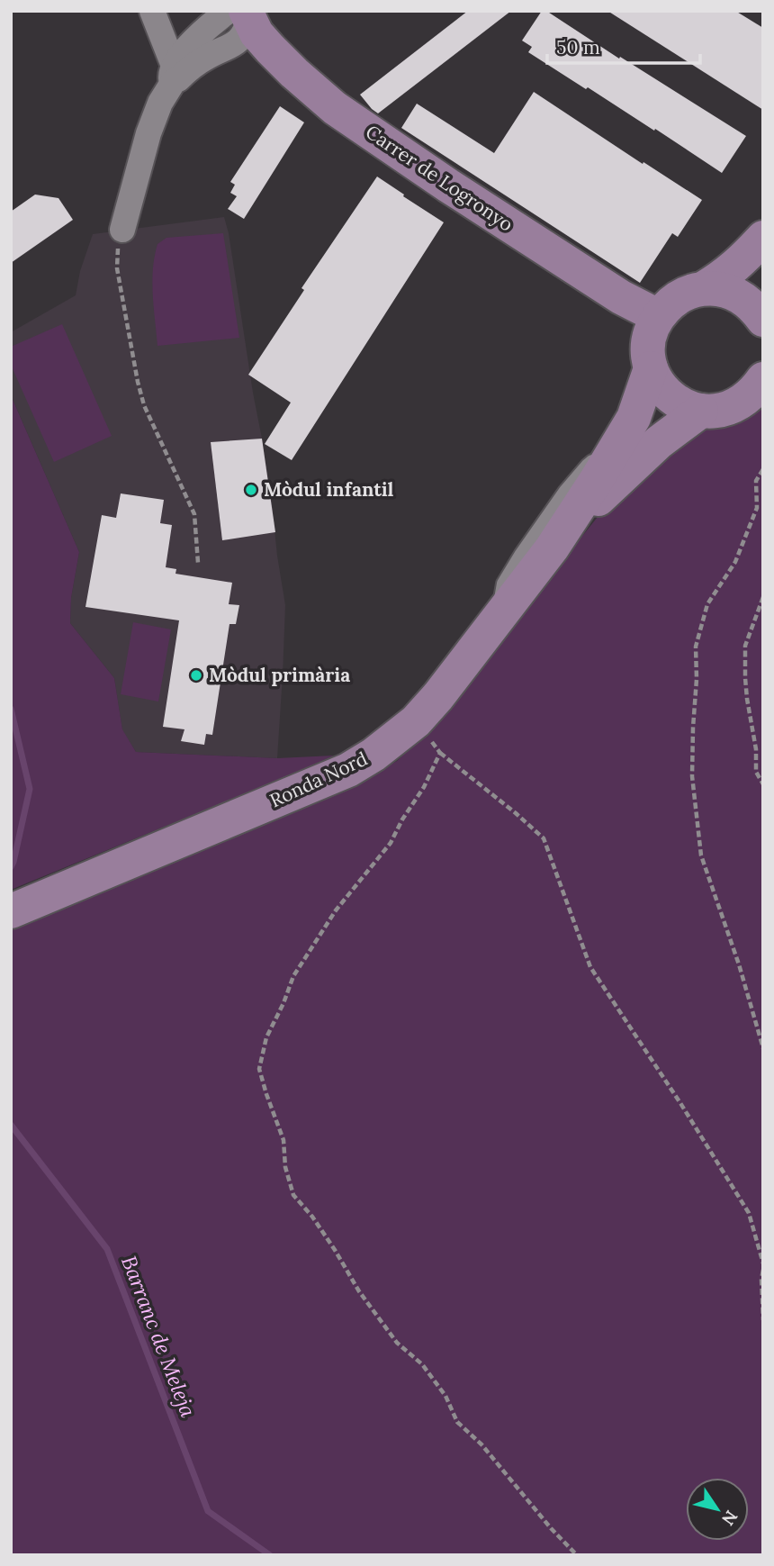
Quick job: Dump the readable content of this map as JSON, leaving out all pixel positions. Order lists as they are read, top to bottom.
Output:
{
  "streets": {
    "main road": ["Carrer de Logronyo", "Ronda Nord"]
  },
  "water": ["Barranc de Meleja"],
  "places": ["Mòdul infantil", "Mòdul primària"],
  "scale_bar": "50 m",
  "north": "bottom right"
}
